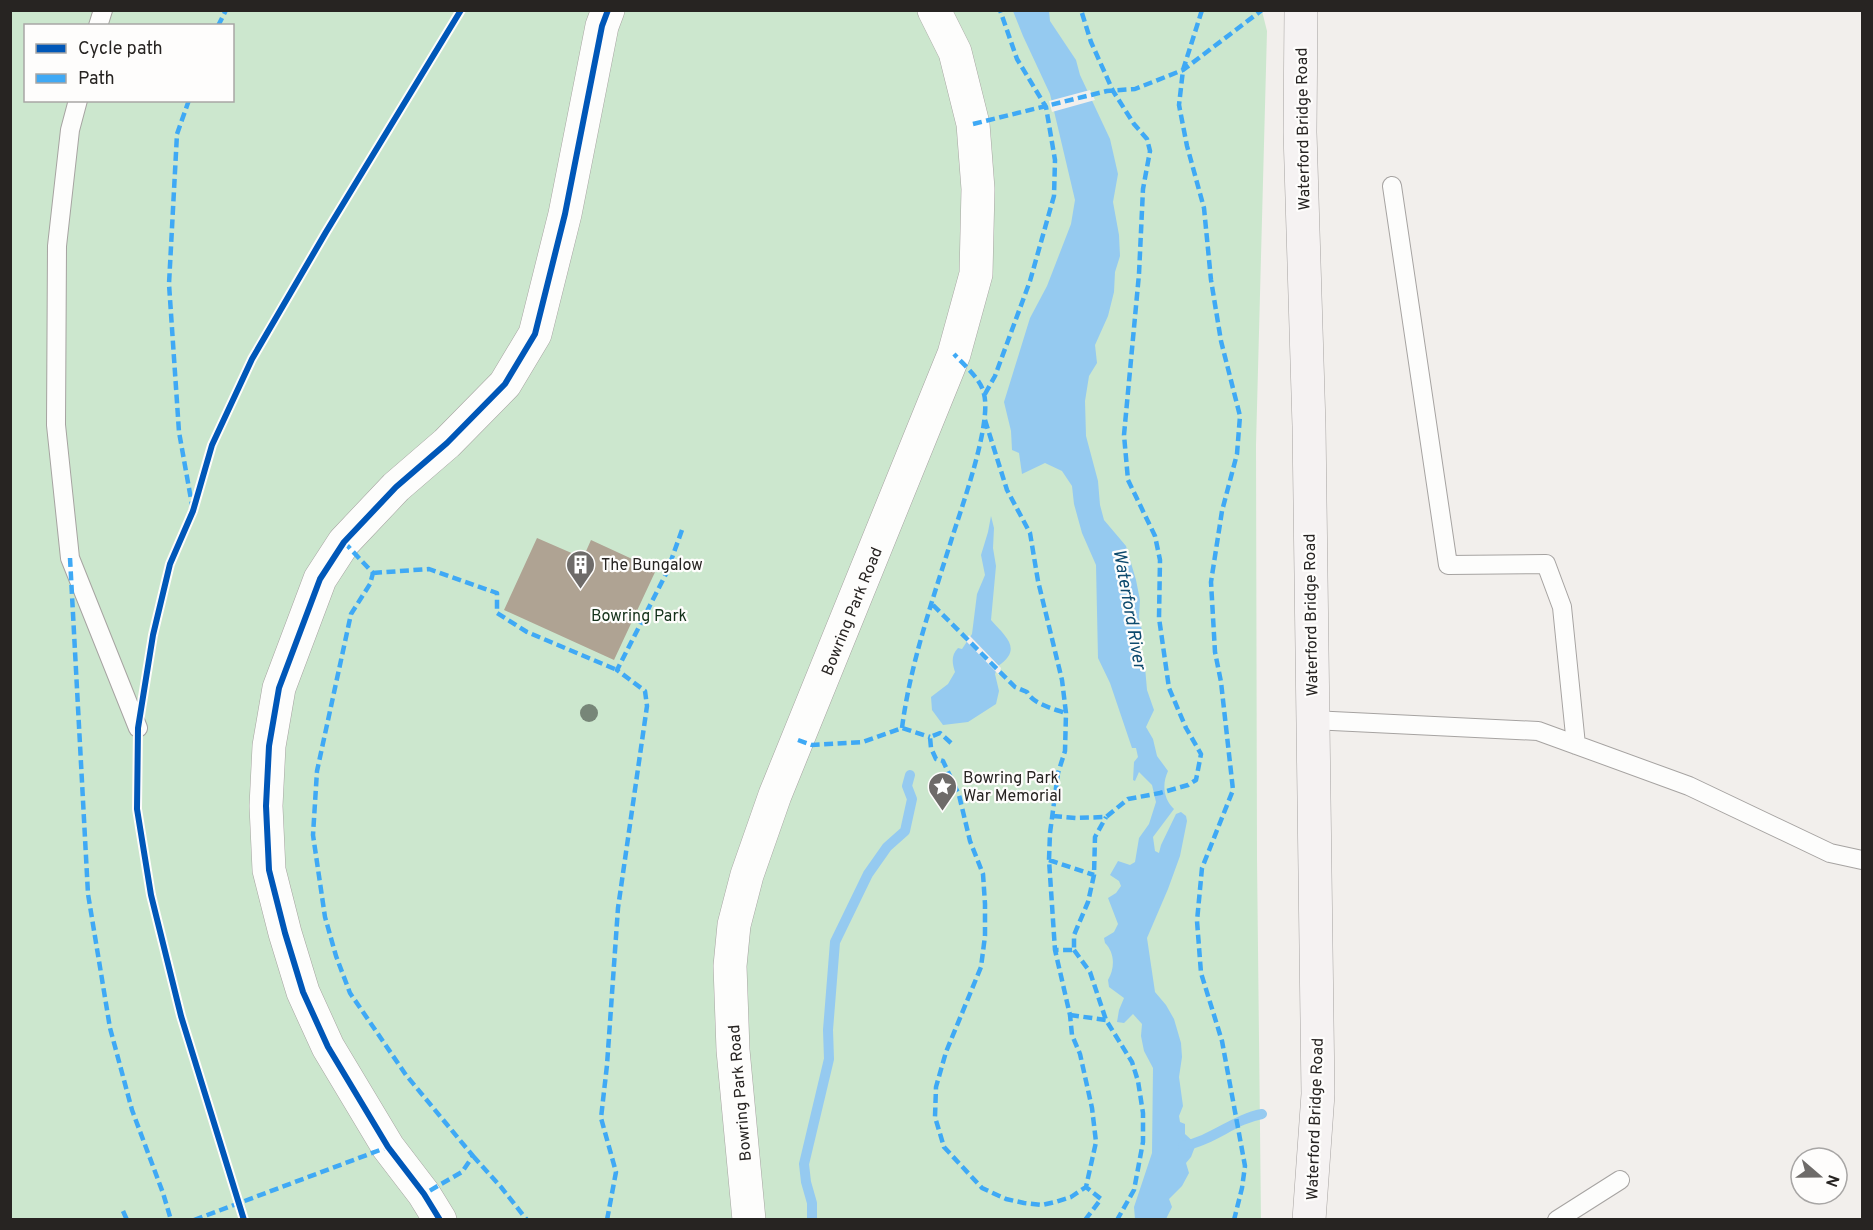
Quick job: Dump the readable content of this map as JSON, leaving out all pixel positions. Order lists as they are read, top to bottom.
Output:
{
  "streets": {
    "main road": ["Waterford Bridge Road"],
    "street": ["Bowring Park Road"]
  },
  "water": ["Waterford River"],
  "parks": ["Bowring Park"],
  "places": {
    "building": ["The Bungalow"],
    "place": ["Bowring Park War Memorial"]
  },
  "legend": ["Cycle path", "Path"],
  "north": "right"
}
